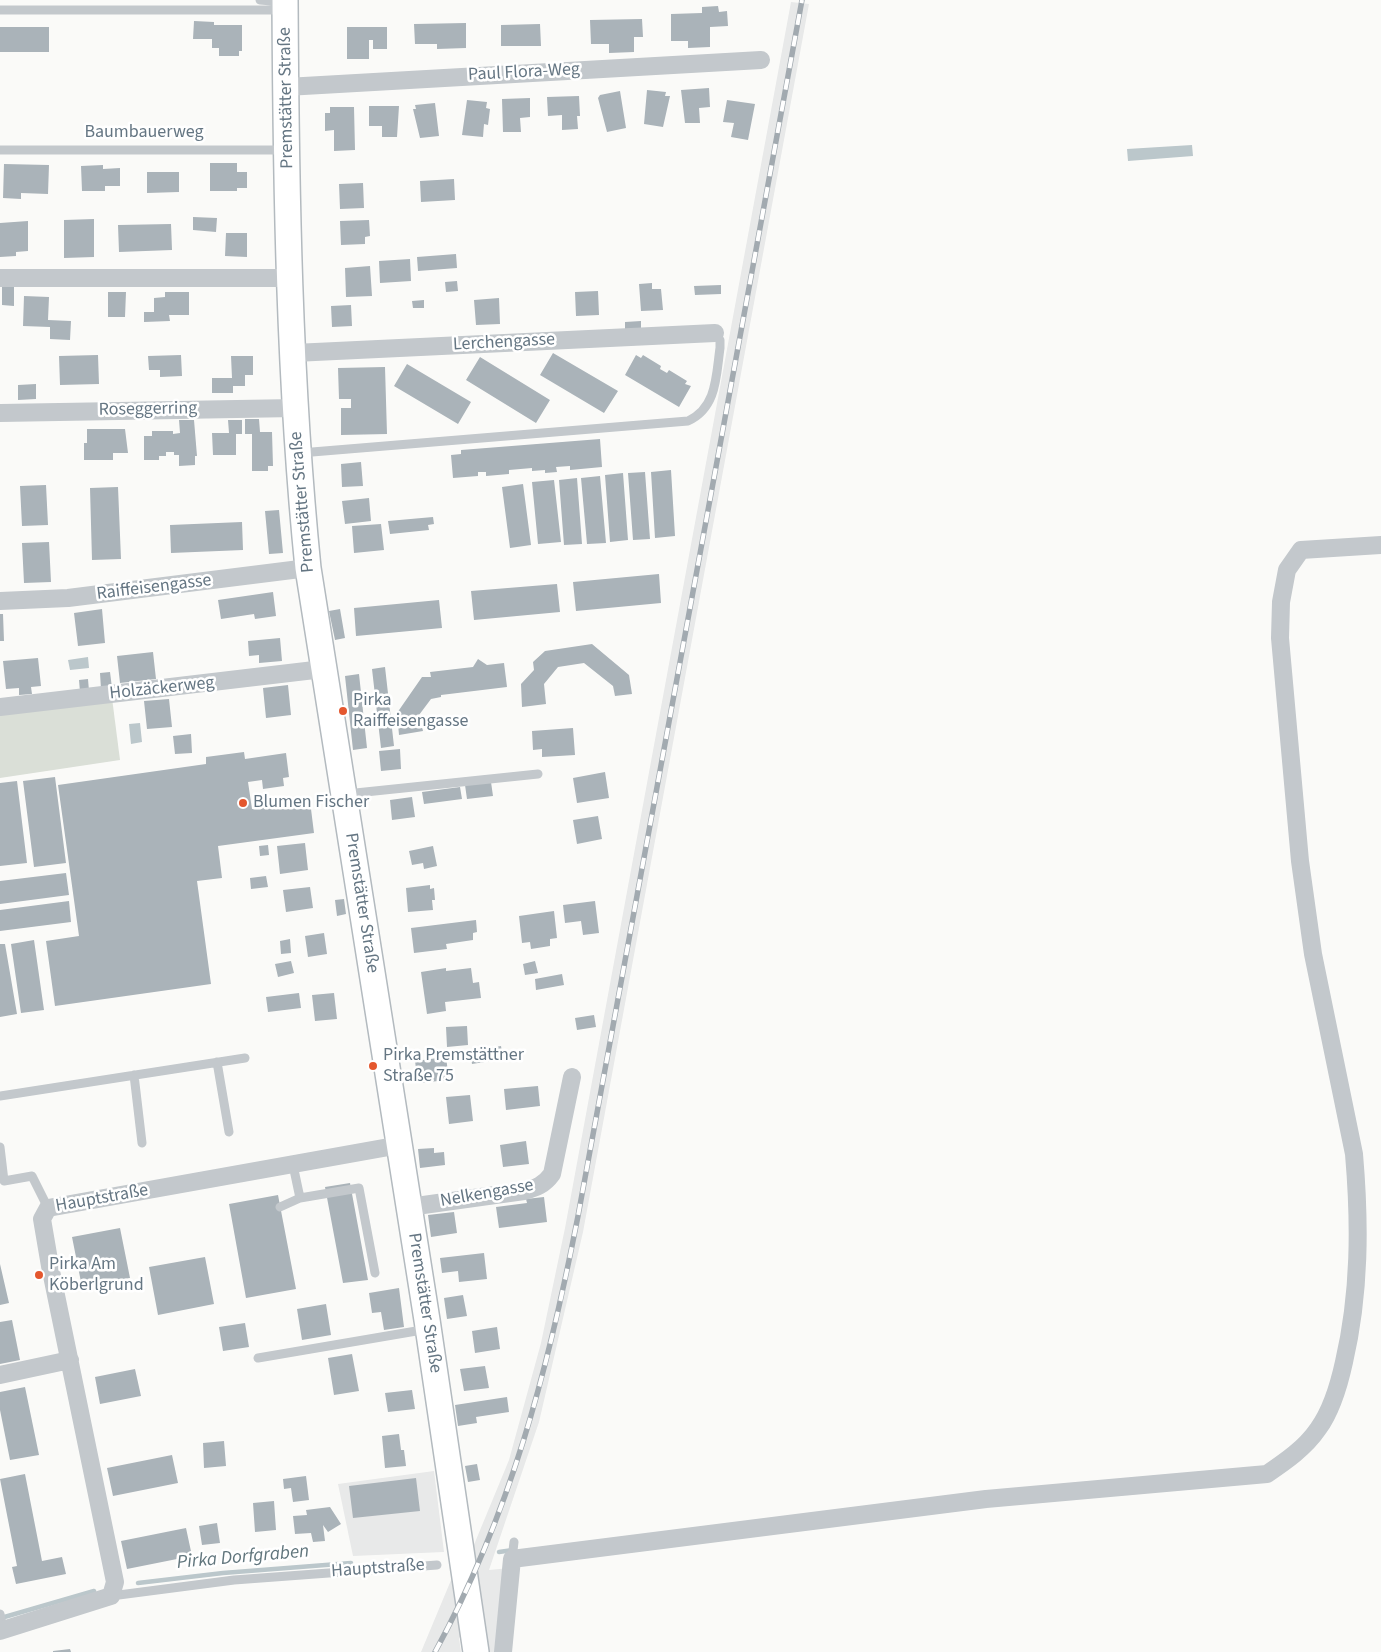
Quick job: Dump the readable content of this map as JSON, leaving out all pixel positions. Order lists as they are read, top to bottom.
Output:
{
  "streets": {
    "main road": ["Premstätter Straße"],
    "street": [
      "Paul Flora-Weg",
      "Lerchengasse",
      "Roseggerring",
      "Raiffeisengasse",
      "Holzäckerweg",
      "Nelkengasse",
      "Hauptstraße"
    ],
    "lane": ["Baumbauerweg"]
  },
  "crossings": [
    ["Paul Flora-Weg", "Premstätter Straße"],
    ["Premstätter Straße", "Baumbauerweg"],
    ["Premstätter Straße", "Lerchengasse"],
    ["Premstätter Straße", "Roseggerring"],
    ["Premstätter Straße", "Raiffeisengasse"],
    ["Premstätter Straße", "Holzäckerweg"],
    ["Premstätter Straße", "Nelkengasse"],
    ["Premstätter Straße", "Hauptstraße"]
  ],
  "water": ["Pirka Dorfgraben"],
  "places": [
    "Pirka Raiffeisengasse",
    "Blumen Fischer",
    "Pirka Premstättner Straße 75",
    "Pirka Am Köberlgrund"
  ]
}
